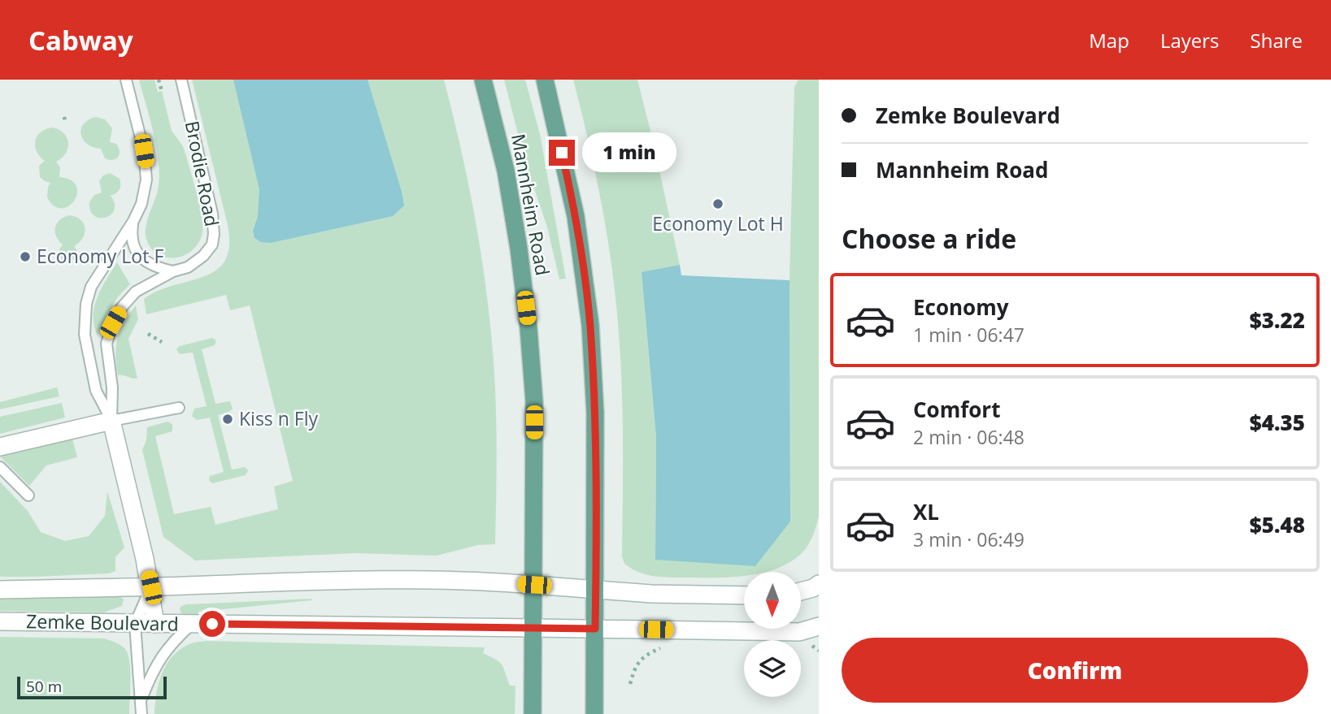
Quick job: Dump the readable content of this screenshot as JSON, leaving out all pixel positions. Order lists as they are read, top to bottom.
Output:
{
  "streets": {
    "main road": ["Mannheim Road"],
    "street": ["Brodie Road", "Zemke Boulevard"]
  },
  "crossings": [
    ["Brodie Road", "Zemke Boulevard"],
    ["Mannheim Road", "Zemke Boulevard"]
  ],
  "places": ["Economy Lot H", "Economy Lot F", "Kiss n Fly"],
  "scale_bar": "50 m",
  "north": "bottom",
  "page": {
    "header": "Cabway",
    "nav": ["Map", "Layers", "Share"],
    "banner": ["Zemke Boulevard", "Mannheim Road"],
    "bubble": "1 min",
    "heading": "Choose a ride",
    "list": [
      {
        "name": "Economy",
        "note": "1 min · 06:47",
        "value": "$3.22"
      },
      {
        "name": "Comfort",
        "note": "2 min · 06:48",
        "value": "$4.35"
      },
      {
        "name": "XL",
        "note": "3 min · 06:49",
        "value": "$5.48"
      }
    ],
    "buttons": "Confirm",
    "scale": "50 m"
  }
}
